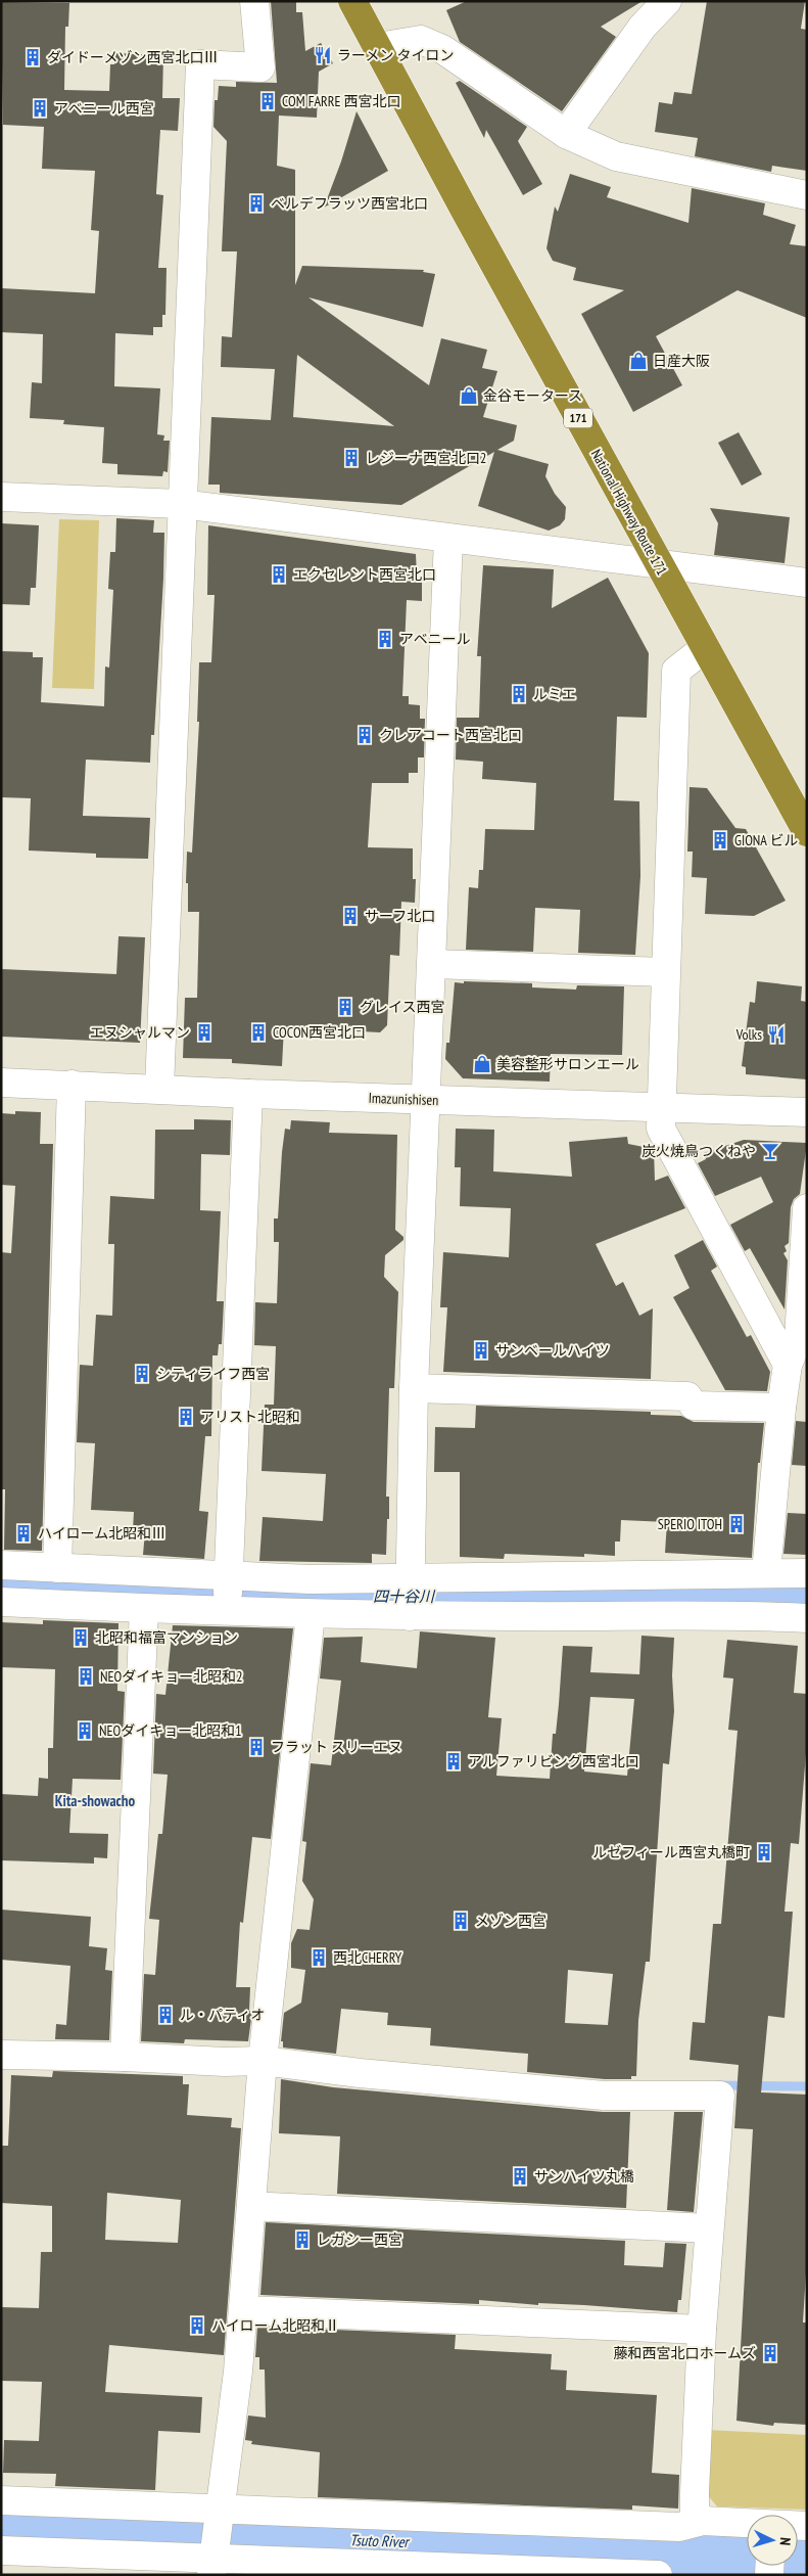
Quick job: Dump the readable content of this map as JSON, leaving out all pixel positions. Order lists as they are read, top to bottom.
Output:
{
  "streets": {
    "highway": ["171", "National Highway Route 171"],
    "street": ["Imazunishisen"]
  },
  "districts": ["Kita-showacho"],
  "water": ["四十谷川", "Tsuto River"],
  "places": {
    "restaurant": ["ラーメン タイロン", "Volks"],
    "building": [
      "ダイドーメゾン西宮北口Ⅲ",
      "COM FARRE 西宮北口",
      "アベニール西宮",
      "ベルデフラッツ西宮北口",
      "レジーナ西宮北口2",
      "エクセレント西宮北口",
      "アベニール",
      "ルミエ",
      "クレアコート西宮北口",
      "GIONA ビル",
      "サーフ北口",
      "グレイス西宮",
      "エヌシャルマン",
      "COCON西宮北口",
      "サンベールハイツ",
      "シティライフ西宮",
      "アリスト北昭和",
      "SPERIO ITOH",
      "ハイローム北昭和Ⅲ",
      "北昭和福富マンション",
      "NEOダイキョー北昭和2",
      "NEOダイキョー北昭和1",
      "フラット スリーエヌ",
      "アルファリビング西宮北口",
      "ルゼフィール西宮丸橋町",
      "メゾン西宮",
      "西北CHERRY",
      "ル・パティオ",
      "サンハイツ丸橋",
      "レガシー西宮",
      "ハイローム北昭和Ⅱ",
      "藤和西宮北口ホームズ"
    ],
    "shop": ["日産大阪", "金谷モータース", "美容整形サロンエール"],
    "bar": ["炭火焼鳥つくねや"]
  },
  "north": "right"
}
